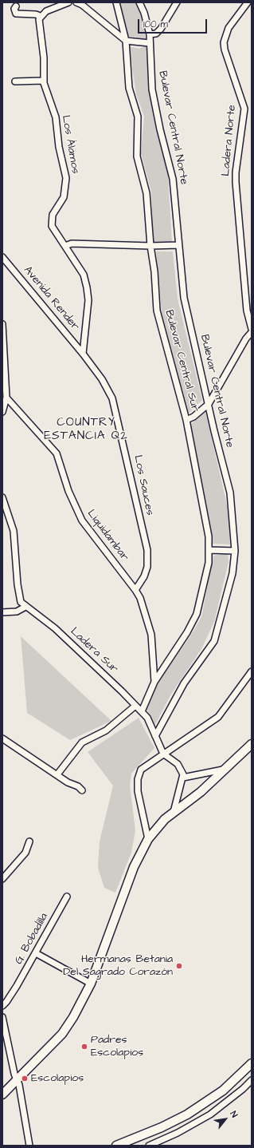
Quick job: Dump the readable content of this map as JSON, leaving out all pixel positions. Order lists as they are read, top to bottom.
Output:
{
  "streets": {
    "street": [
      "Bulevar Central Norte",
      "Ladera Norte",
      "Los Álamos",
      "Avenida Render",
      "Bulevar Central Sur",
      "Los Sauces",
      "Liquidambar",
      "Ladera Sur",
      "G. Bobadilla"
    ]
  },
  "crossings": [
    ["Bulevar Central Norte", "Ladera Sur"],
    ["Los Álamos", "Avenida Render"],
    ["Los Álamos", "Los Sauces"],
    ["Avenida Render", "Los Sauces"],
    ["Bulevar Central Sur", "Liquidambar"],
    ["Bulevar Central Sur", "Ladera Sur"],
    ["Los Sauces", "Liquidambar"]
  ],
  "districts": ["COUNTRY ESTANCIA Q2"],
  "places": ["Hermanas Betania Del Sagrado Corazón", "Padres Escolapios", "Escolapios"],
  "scale_bar": "100 m",
  "north": "top right"
}
